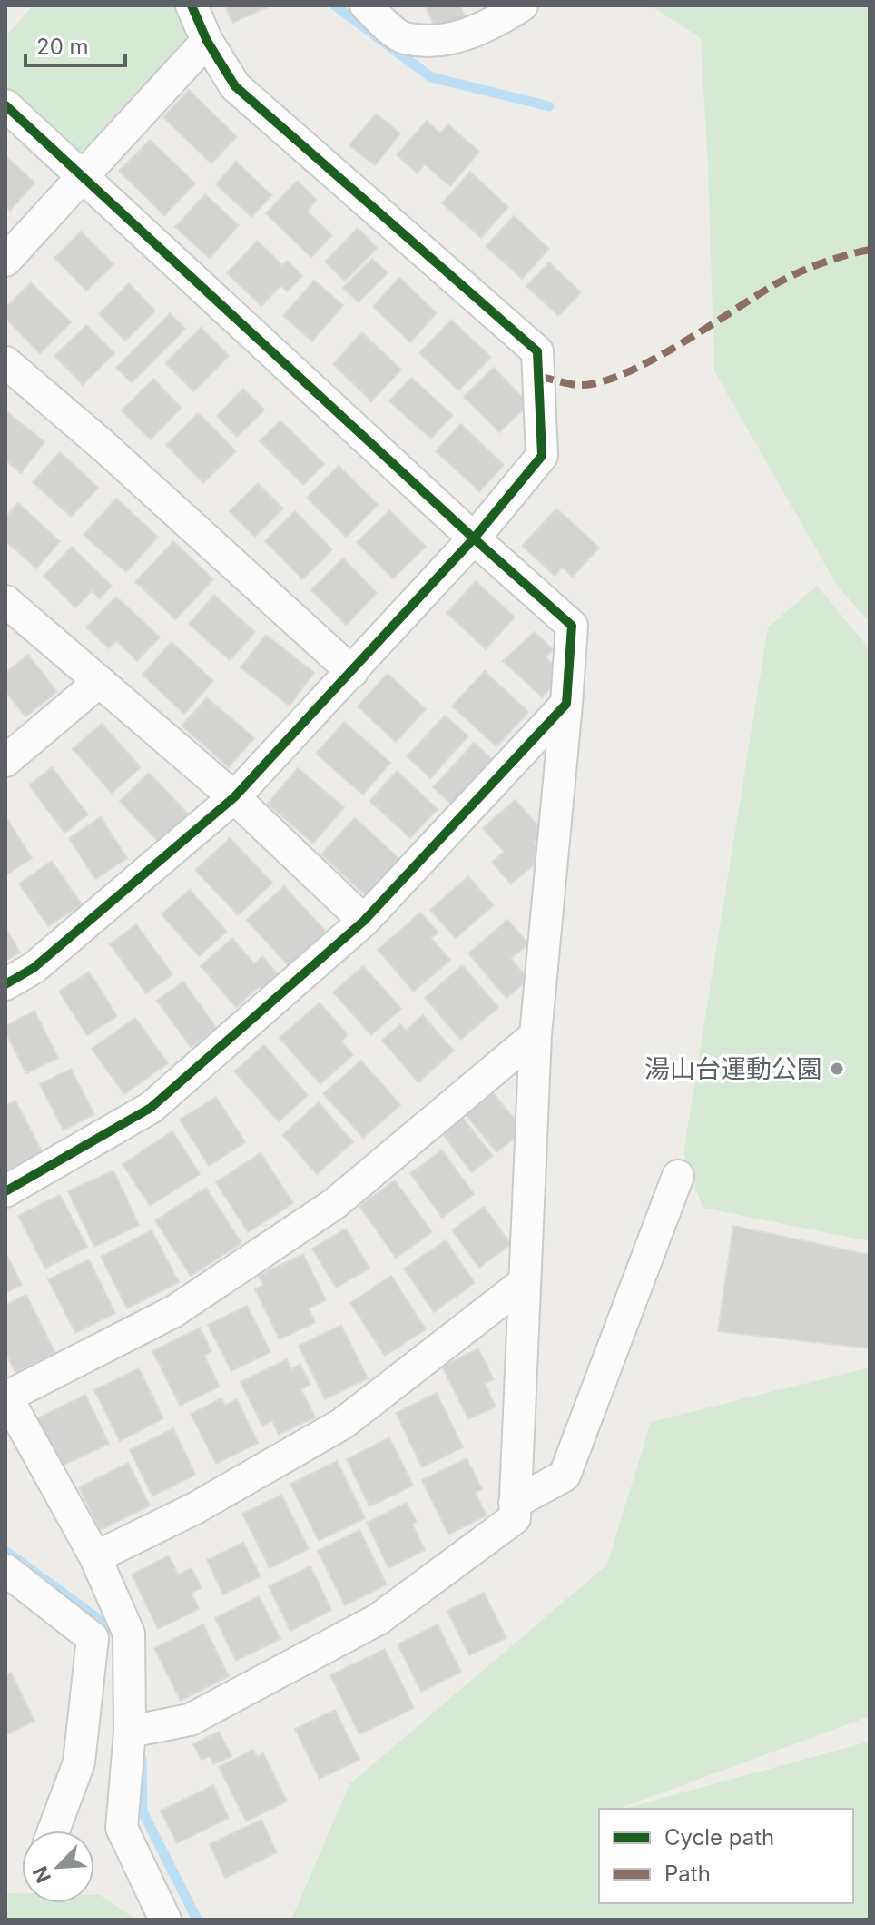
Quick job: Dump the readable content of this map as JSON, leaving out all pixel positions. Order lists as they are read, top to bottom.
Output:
{
  "places": ["湯山台運動公園"],
  "legend": ["Cycle path", "Path"],
  "scale_bar": "20 m",
  "north": "bottom left"
}
